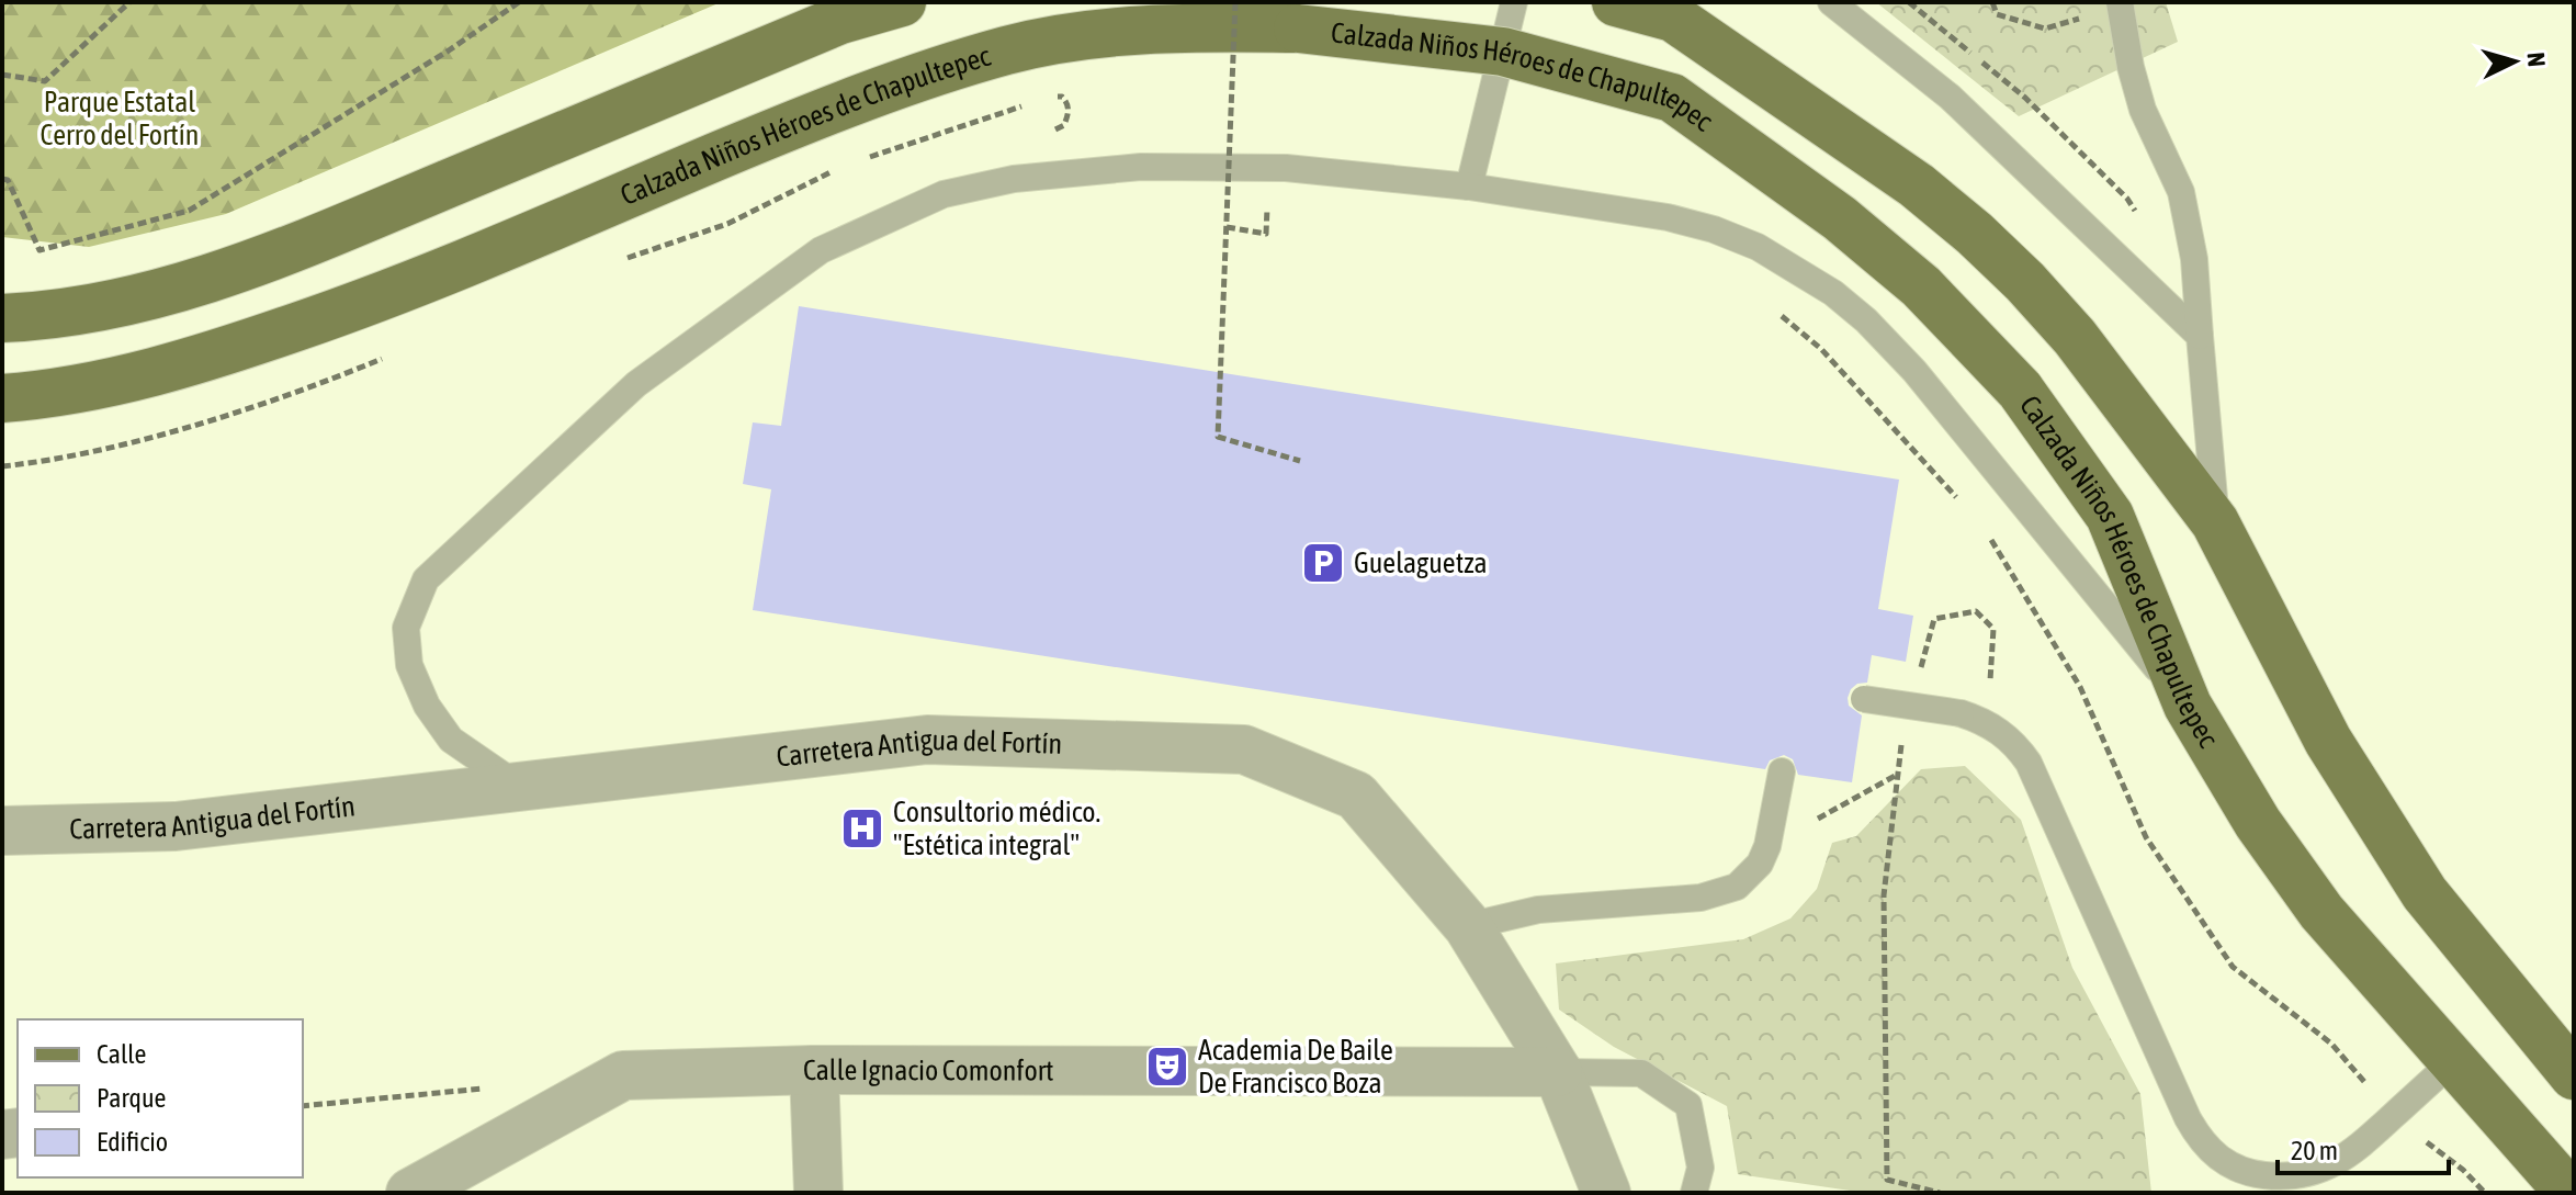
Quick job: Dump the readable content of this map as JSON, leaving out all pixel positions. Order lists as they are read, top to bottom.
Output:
{
  "streets": {
    "main road": ["Calzada Niños Héroes de Chapultepec"],
    "street": ["Carretera Antigua del Fortín", "Calle Ignacio Comonfort"]
  },
  "crossings": [
    ["Carretera Antigua del Fortín", "Calle Ignacio Comonfort"]
  ],
  "parks": ["Parque Estatal Cerro del Fortín"],
  "places": {
    "parking": ["Guelaguetza"],
    "hospital": ["Consultorio médico. \"Estética integral\""],
    "theatre": ["Academia De Baile De Francisco Boza"]
  },
  "legend": ["Calle", "Parque", "Edificio"],
  "scale_bar": "20 m",
  "north": "right"
}
